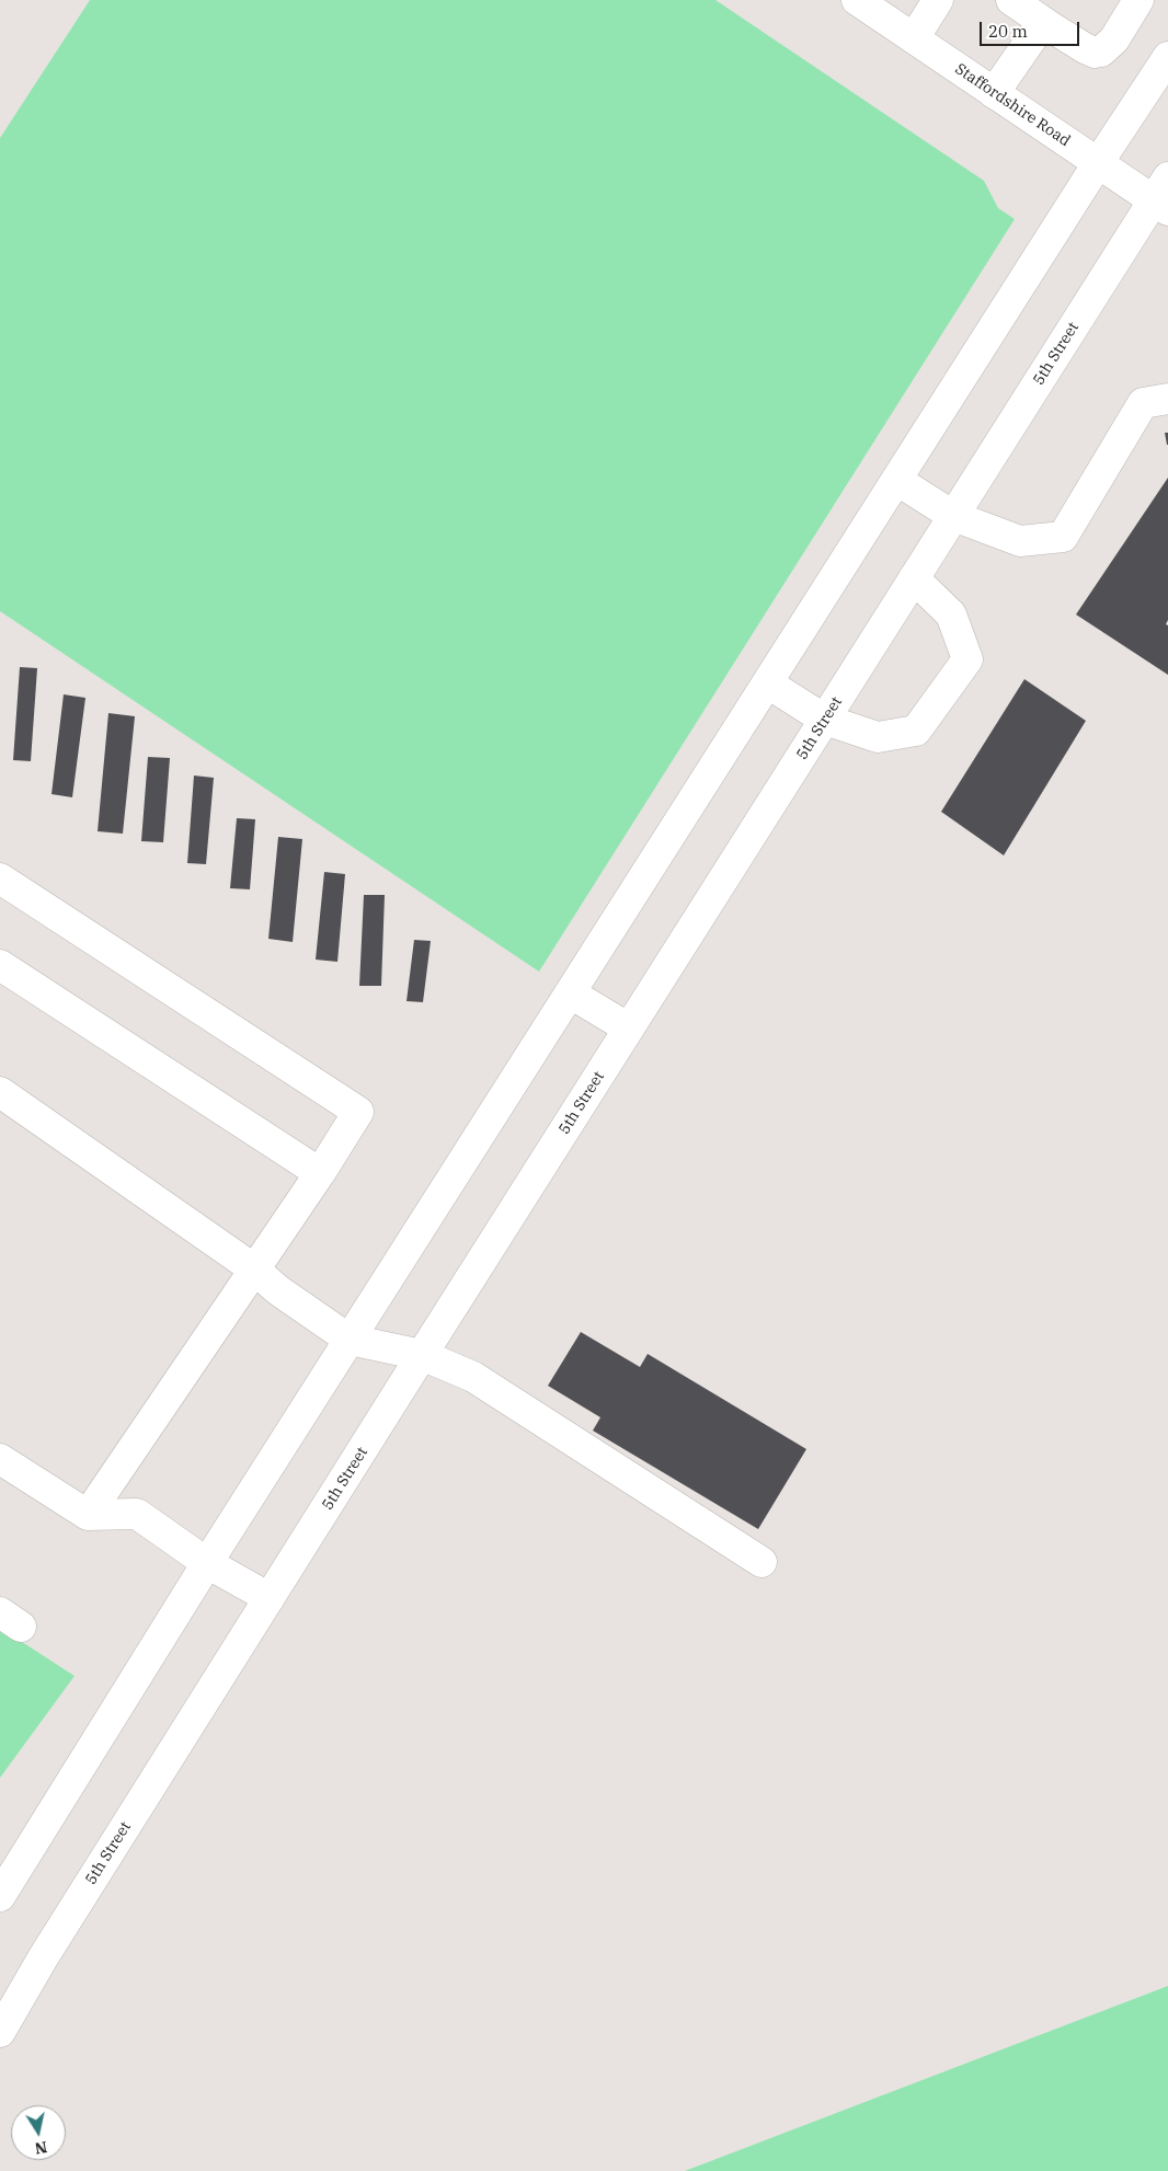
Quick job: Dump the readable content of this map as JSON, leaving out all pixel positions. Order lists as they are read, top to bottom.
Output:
{
  "streets": {
    "main road": ["Staffordshire Road", "5th Street"]
  },
  "crossings": [
    ["Staffordshire Road", "5th Street"]
  ],
  "scale_bar": "20 m",
  "north": "bottom"
}
